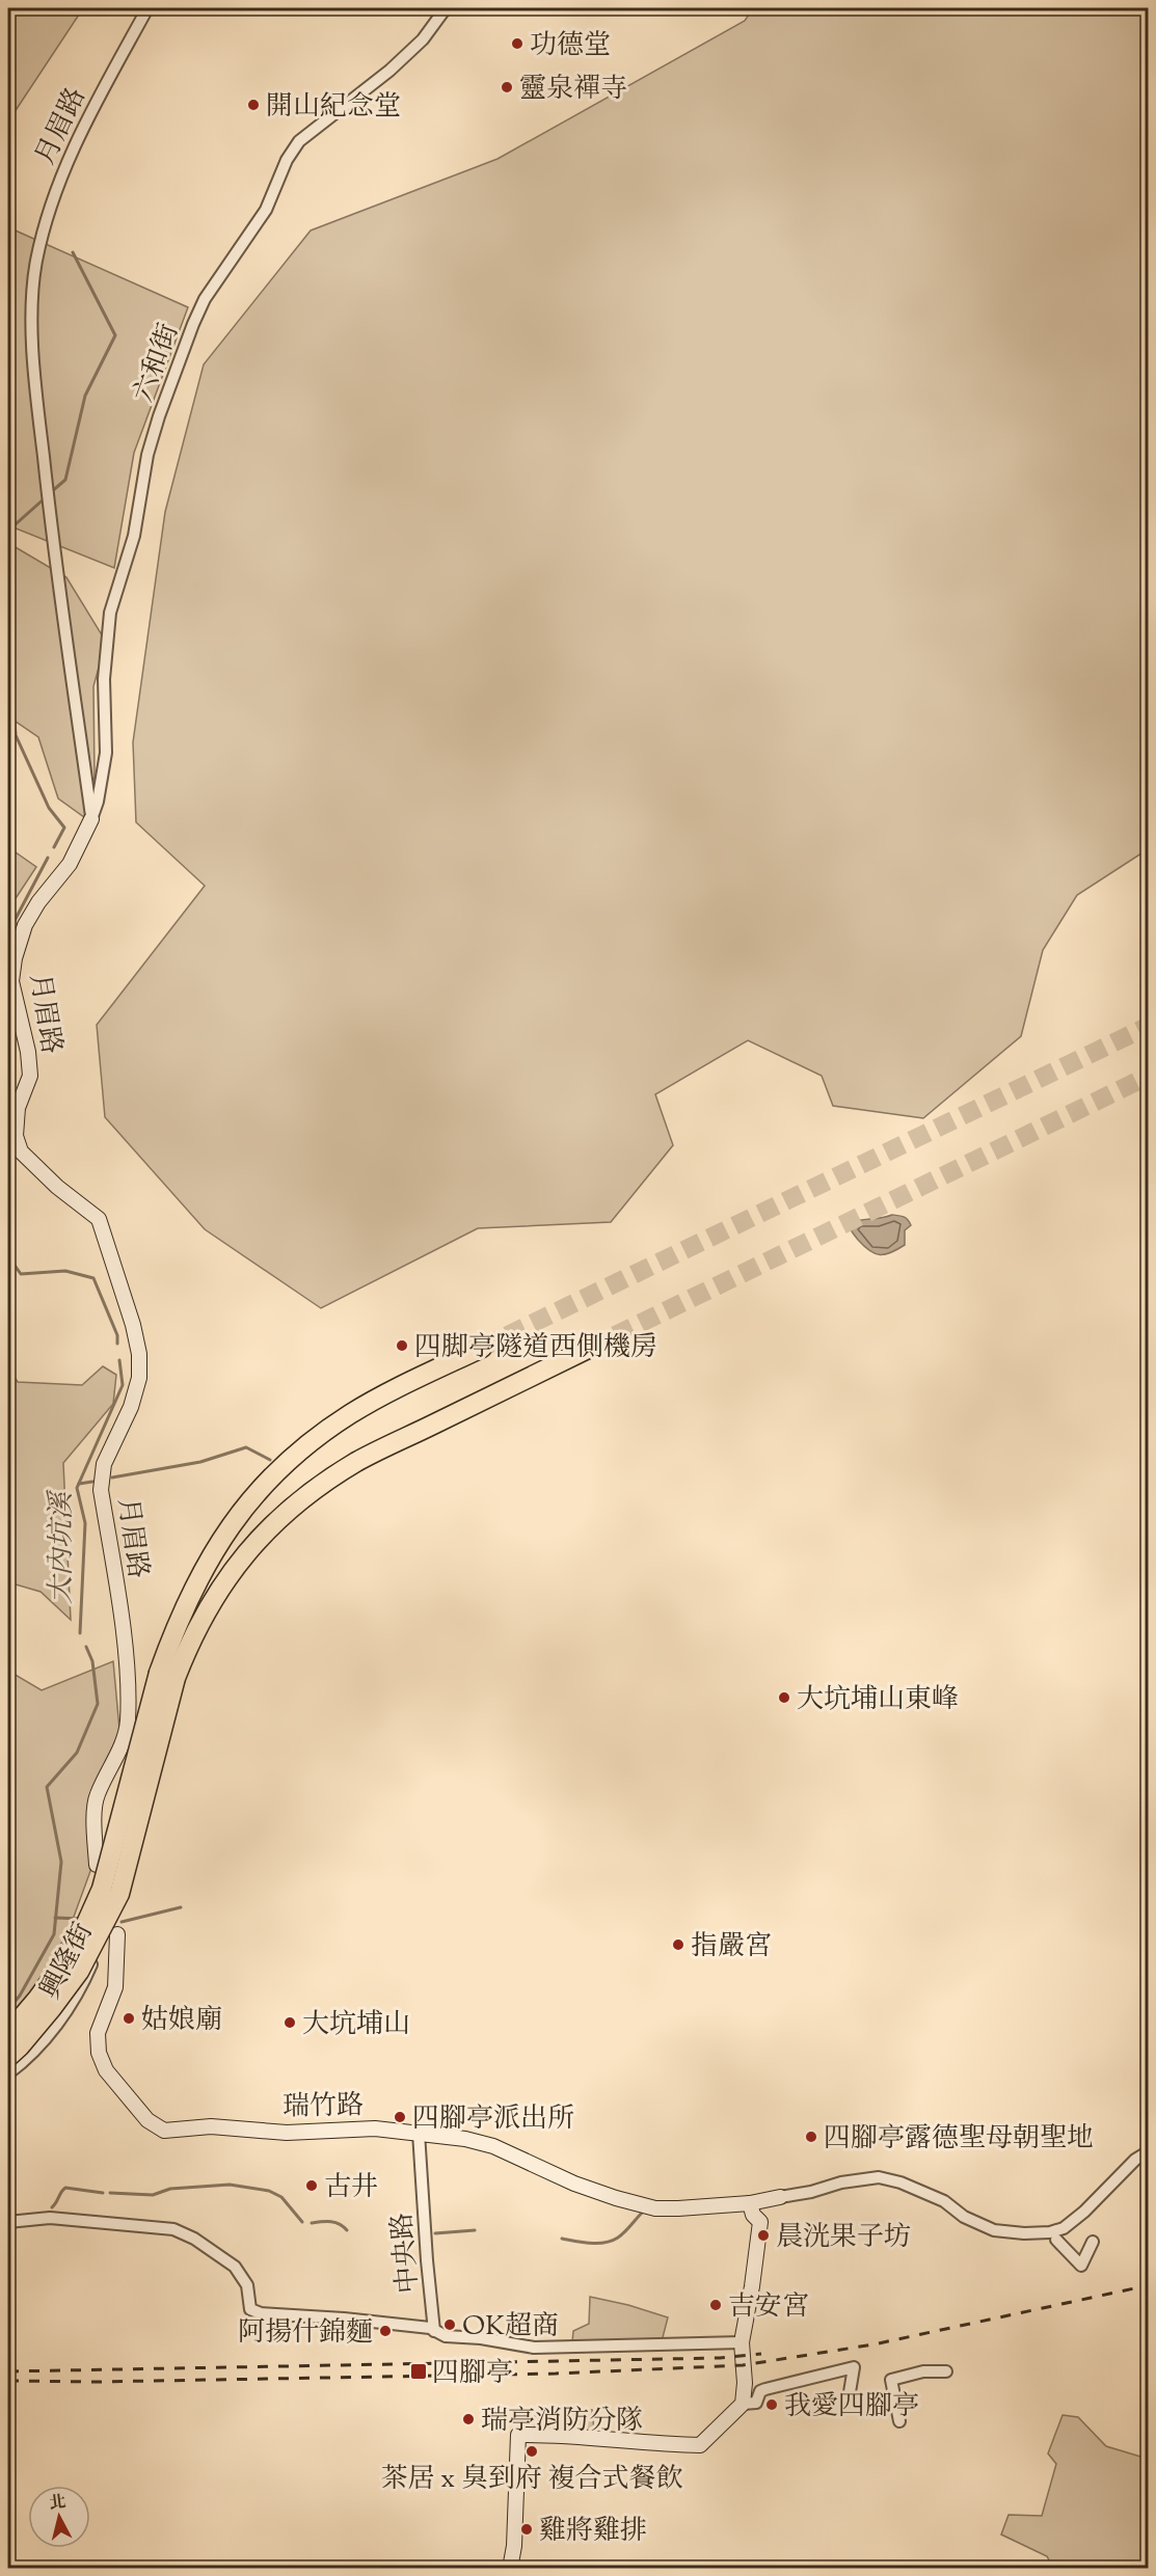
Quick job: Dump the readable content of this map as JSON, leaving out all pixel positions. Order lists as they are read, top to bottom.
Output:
{
  "streets": {
    "street": [
      "月眉路",
      "六和街",
      "興隆街",
      "瑞竹路",
      "中央路"
    ]
  },
  "crossings": [
    ["月眉路", "六和街"],
    ["興隆街", "瑞竹路"],
    ["瑞竹路", "中央路"]
  ],
  "water": ["大內坑溪"],
  "places": {
    "other": [
      "功德堂",
      "靈泉禪寺",
      "開山紀念堂",
      "四脚亭隧道西側機房",
      "大坑埔山東峰",
      "指嚴宮",
      "姑娘廟",
      "大坑埔山",
      "四腳亭派出所",
      "四腳亭露德聖母朝聖地",
      "古井",
      "晨洸果子坊",
      "吉安宮",
      "OK超商",
      "阿揚什錦麵",
      "我愛四腳亭",
      "瑞亭消防分隊",
      "茶居 x 臭到府 複合式餐飲",
      "雞將雞排"
    ],
    "transit": ["四腳亭"]
  },
  "north": "top"
}
